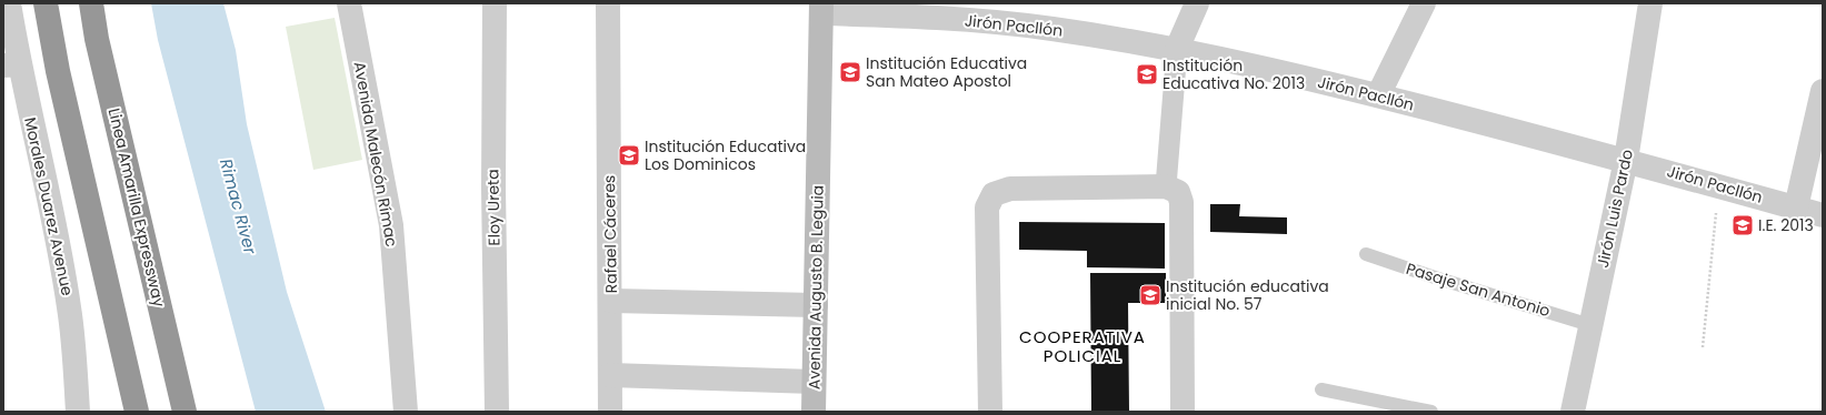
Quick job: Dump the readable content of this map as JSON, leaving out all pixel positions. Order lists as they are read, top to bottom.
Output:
{
  "streets": {
    "highway": ["Linea Amarilla Expressway"],
    "main road": ["Avenida Augusto B. Leguia"],
    "street": [
      "Jirón Pacllón",
      "Avenida Malecón Rímac",
      "Morales Duarez Avenue",
      "Eloy Ureta",
      "Jirón Luis Pardo",
      "Rafael Cáceres"
    ],
    "lane": ["Pasaje San Antonio"]
  },
  "crossings": [
    ["Jirón Pacllón", "Jirón Luis Pardo"],
    ["Jirón Pacllón", "Avenida Augusto B. Leguia"],
    ["Jirón Luis Pardo", "Pasaje San Antonio"]
  ],
  "districts": ["COOPERATIVA POLICIAL"],
  "water": ["Rimac River"],
  "places": {
    "school or university": [
      "Institución Educativa San Mateo Apostol",
      "Institución Educativa No. 2013",
      "Institución Educativa Los Dominicos",
      "I.E. 2013",
      "Institución educativa inicial No. 57"
    ]
  }
}
